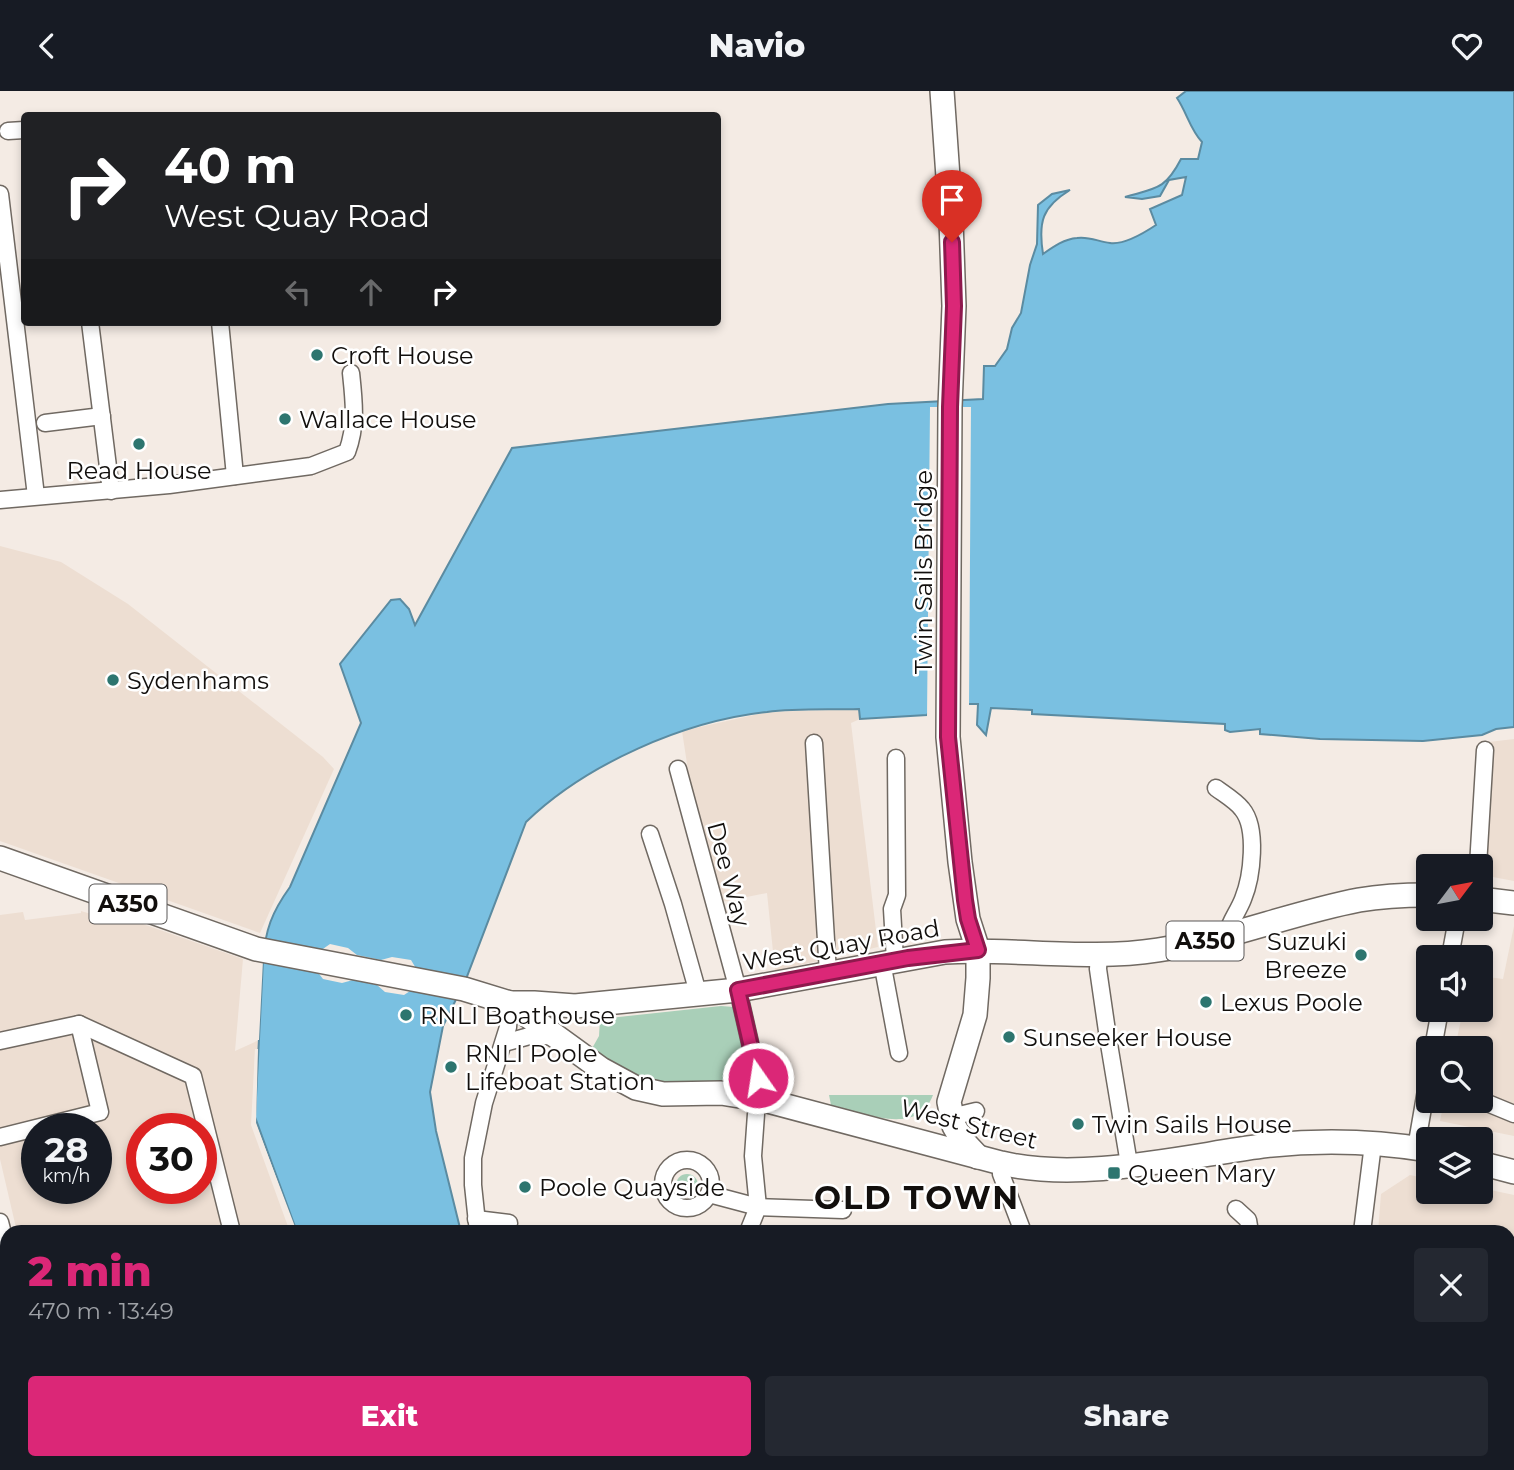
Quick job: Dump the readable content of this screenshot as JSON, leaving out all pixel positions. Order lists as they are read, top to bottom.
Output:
{
  "streets": {
    "highway": [
      "Twin Sails Bridge",
      "A350",
      "West Quay Road",
      "West Street"
    ],
    "street": ["Dee Way"]
  },
  "crossings": [
    ["Twin Sails Bridge", "West Quay Road"],
    ["Dee Way", "West Quay Road"],
    ["A350", "West Quay Road"],
    ["A350", "West Street"],
    ["West Quay Road", "West Street"]
  ],
  "districts": ["OLD TOWN"],
  "places": {
    "other": [
      "Croft House",
      "Wallace House",
      "Read House",
      "Sydenhams",
      "Suzuki Breeze",
      "Lexus Poole",
      "RNLI Boathouse",
      "Sunseeker House",
      "RNLI Poole Lifeboat Station",
      "Twin Sails House",
      "Poole Quayside"
    ],
    "transit": ["Queen Mary"]
  },
  "north": "top right",
  "page": {
    "header": "Navio",
    "turn": ["40 m", "West Quay Road"],
    "speed": "28 km/h",
    "limit": "30",
    "heading": ["2 min", "470 m · 13:49"],
    "buttons": ["Exit", "Share"]
  }
}
